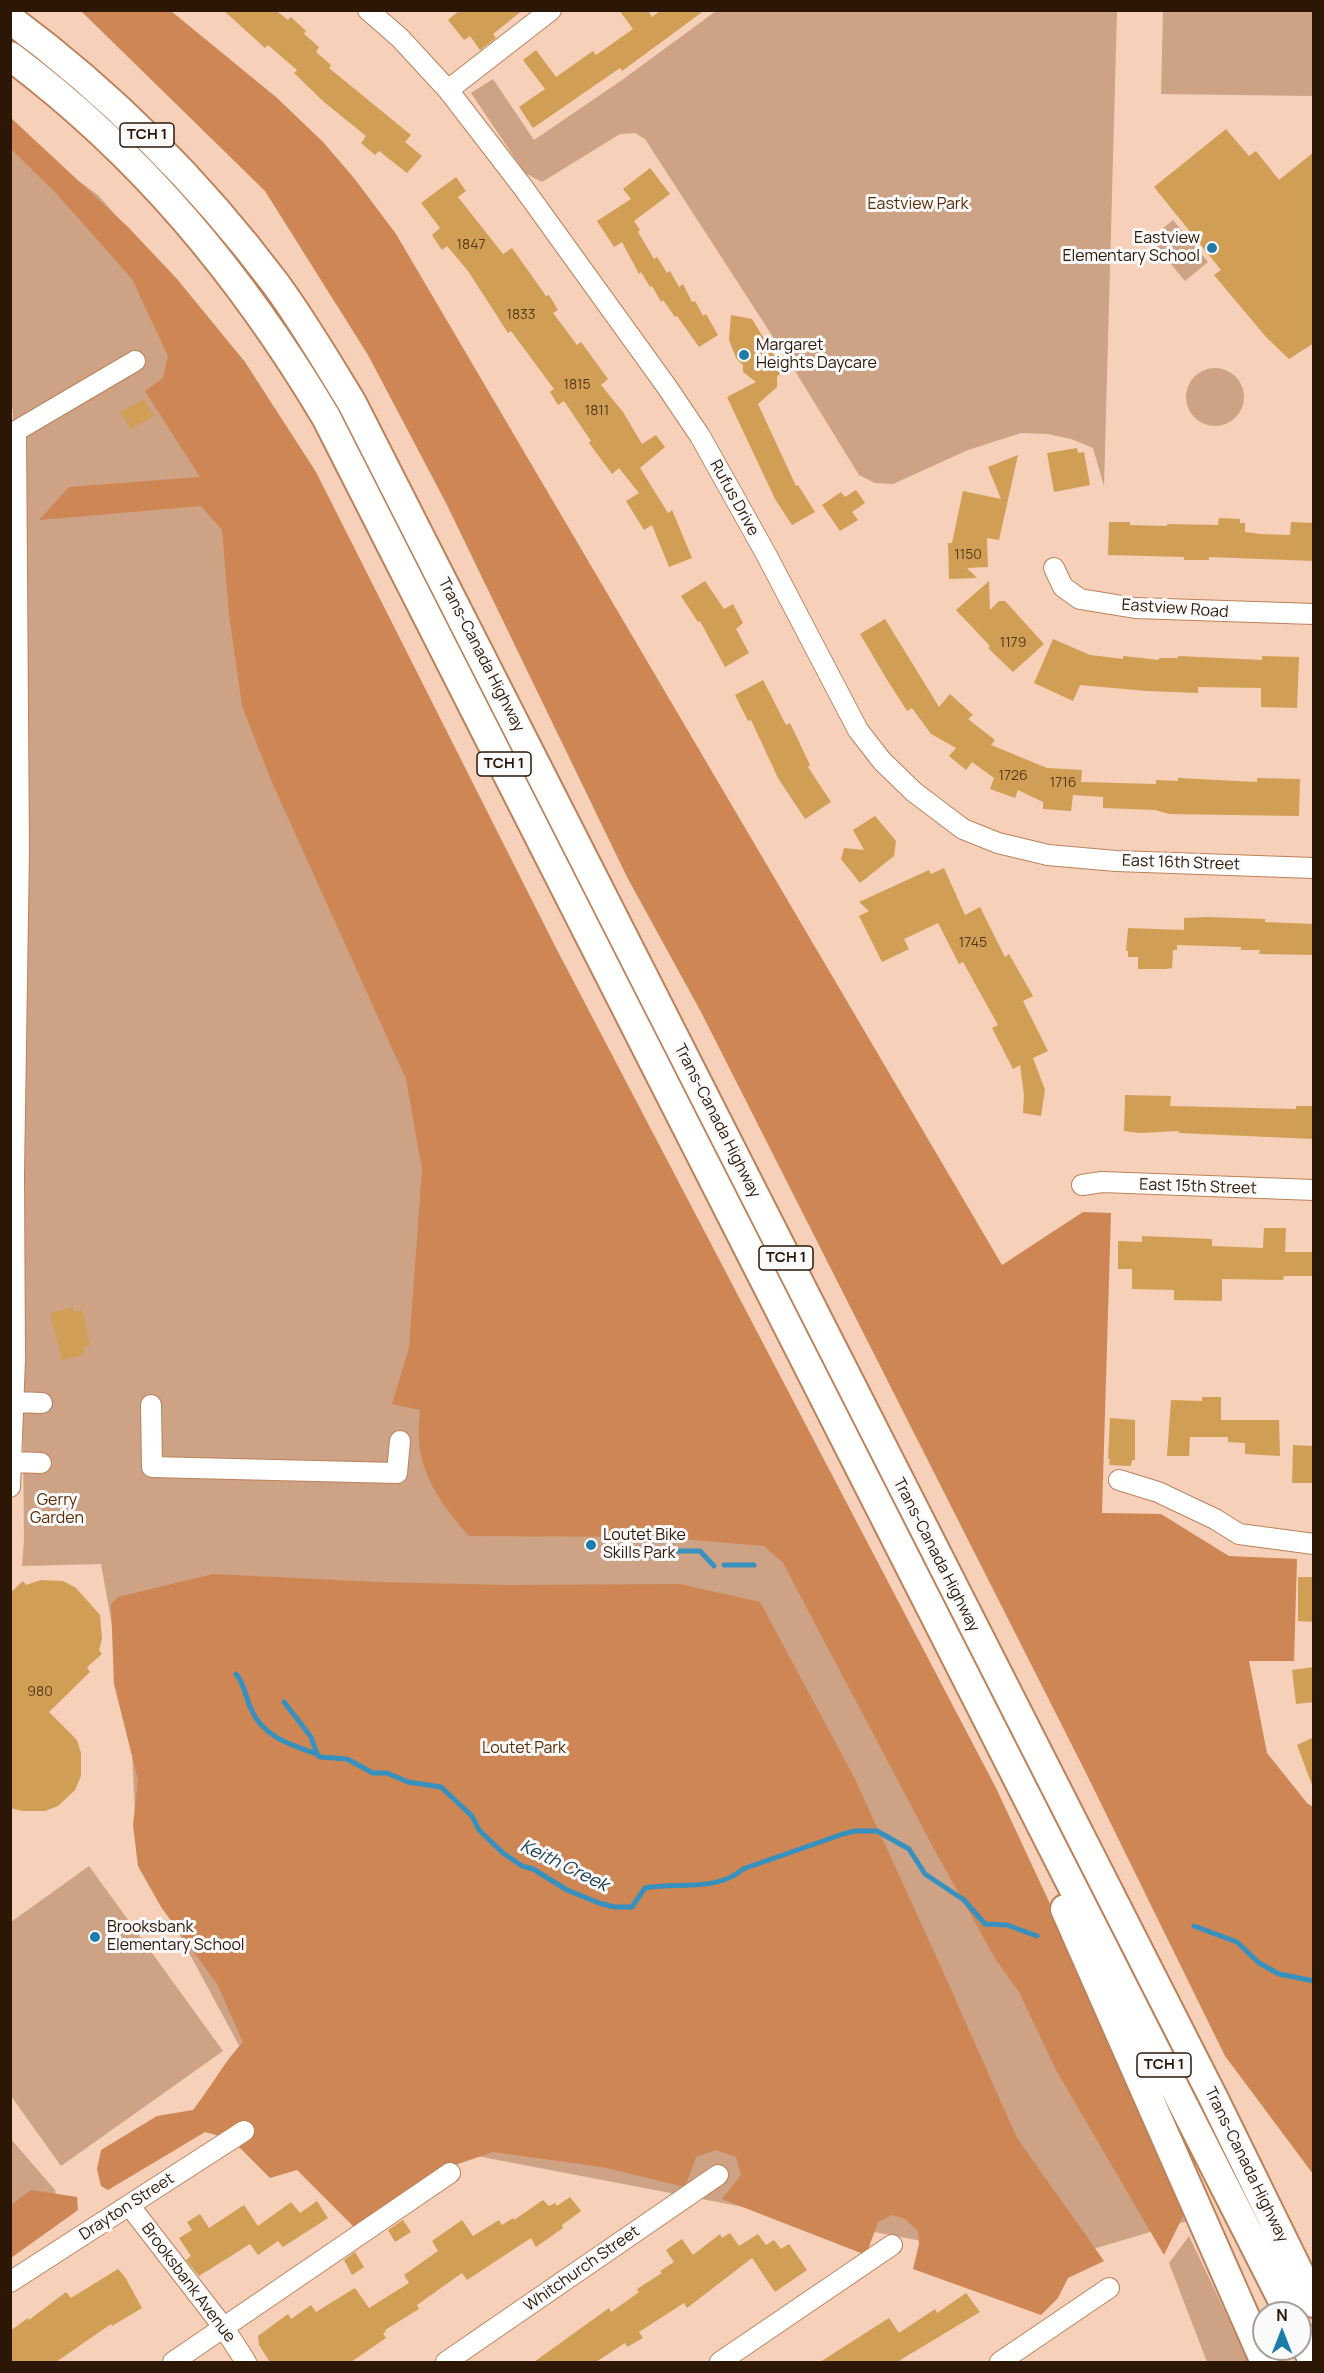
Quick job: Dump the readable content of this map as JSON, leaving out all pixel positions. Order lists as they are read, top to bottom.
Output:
{
  "streets": {
    "highway": ["TCH 1", "Trans-Canada Highway"],
    "street": [
      "Rufus Drive",
      "Eastview Road",
      "East 16th Street",
      "East 15th Street",
      "Drayton Street",
      "Whitchurch Street",
      "Brooksbank Avenue"
    ]
  },
  "crossings": [
    ["Rufus Drive", "East 16th Street"],
    ["Drayton Street", "Brooksbank Avenue"]
  ],
  "water": ["Keith Creek"],
  "parks": ["Eastview Park", "Gerry Garden", "Loutet Park"],
  "places": [
    "Eastview Elementary School",
    "Margaret Heights Daycare",
    "Loutet Bike Skills Park",
    "Brooksbank Elementary School"
  ],
  "house_numbers": [
    "1847",
    "1833",
    "1815",
    "1811",
    "1150",
    "1179",
    "1726",
    "1716",
    "1745",
    "980"
  ],
  "north": "top"
}
